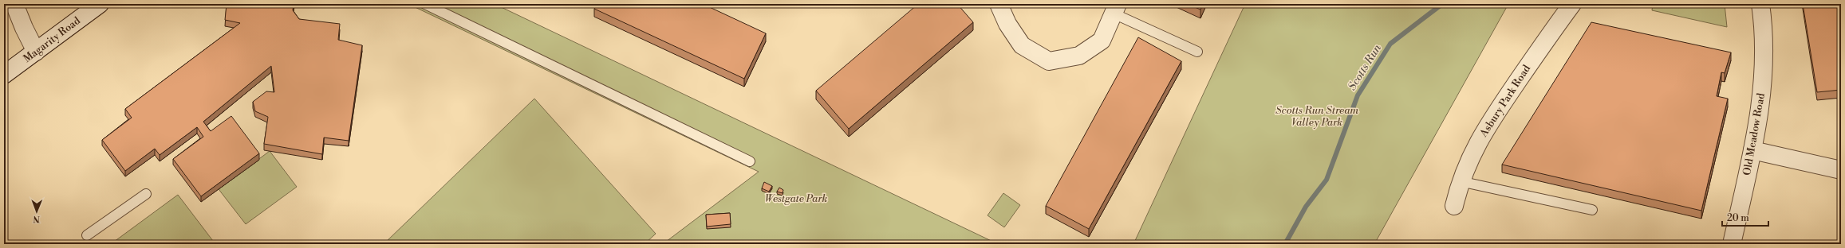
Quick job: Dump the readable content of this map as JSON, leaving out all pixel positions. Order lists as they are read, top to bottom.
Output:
{
  "streets": {
    "street": ["Magarity Road", "Asbury Park Road", "Old Meadow Road"]
  },
  "water": ["Scotts Run"],
  "parks": ["Scotts Run Stream Valley Park", "Westgate Park"],
  "scale_bar": "20 m",
  "north": "bottom"
}
